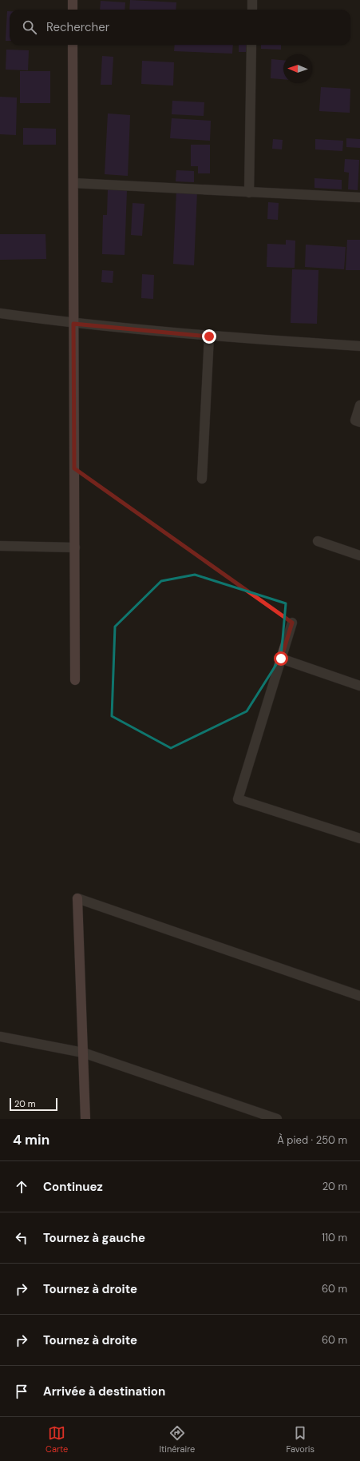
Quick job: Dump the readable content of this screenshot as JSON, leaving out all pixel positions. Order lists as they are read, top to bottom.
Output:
{
  "scale_bar": "20 m",
  "north": "left",
  "page": {
    "search": "Rechercher",
    "scale": "20 m",
    "heading": ["4 min", "À pied · 250 m"],
    "list": [
      ["Continuez", "20 m"],
      ["Tournez à gauche", "110 m"],
      ["Tournez à droite", "60 m"],
      ["Tournez à droite", "60 m"],
      "Arrivée à destination"
    ],
    "nav": ["Carte", "Itinéraire", "Favoris"]
  }
}
